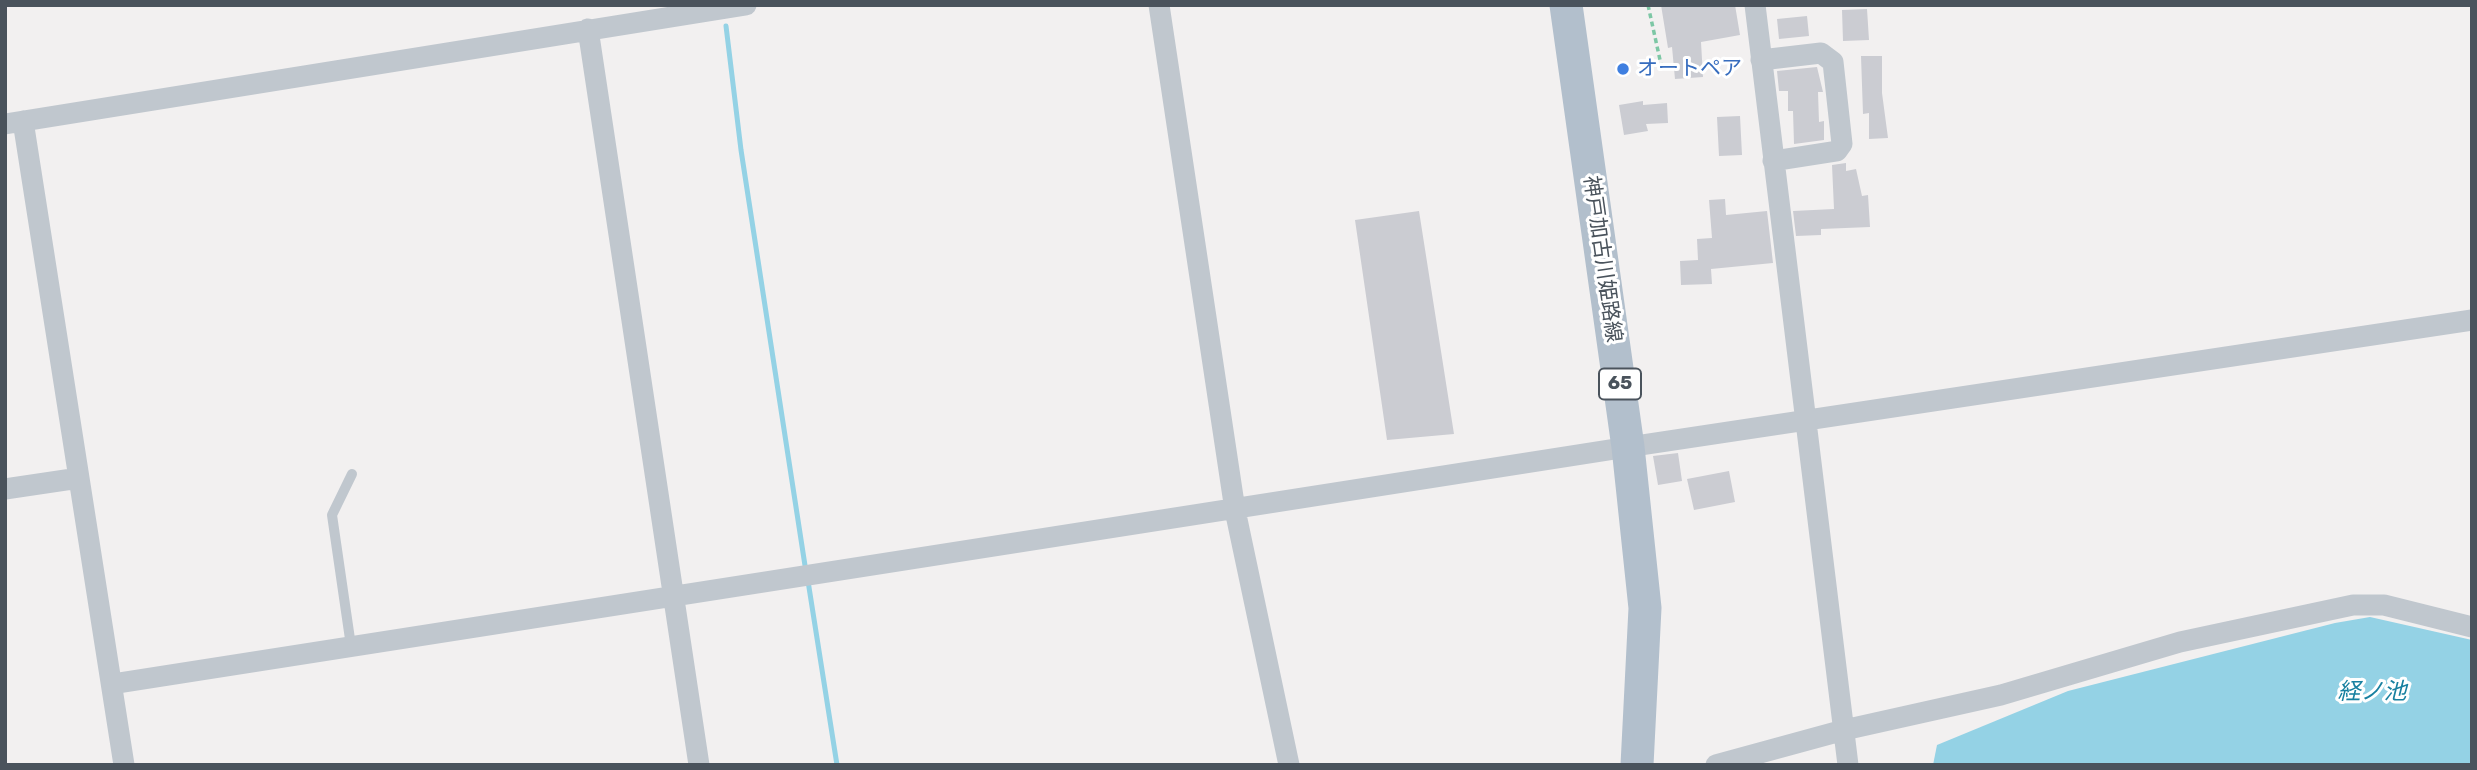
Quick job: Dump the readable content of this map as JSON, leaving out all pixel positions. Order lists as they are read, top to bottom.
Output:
{
  "streets": {
    "main road": ["神戸加古川姫路線", "65"]
  },
  "water": ["経ノ池"],
  "places": ["オートペア"]
}
